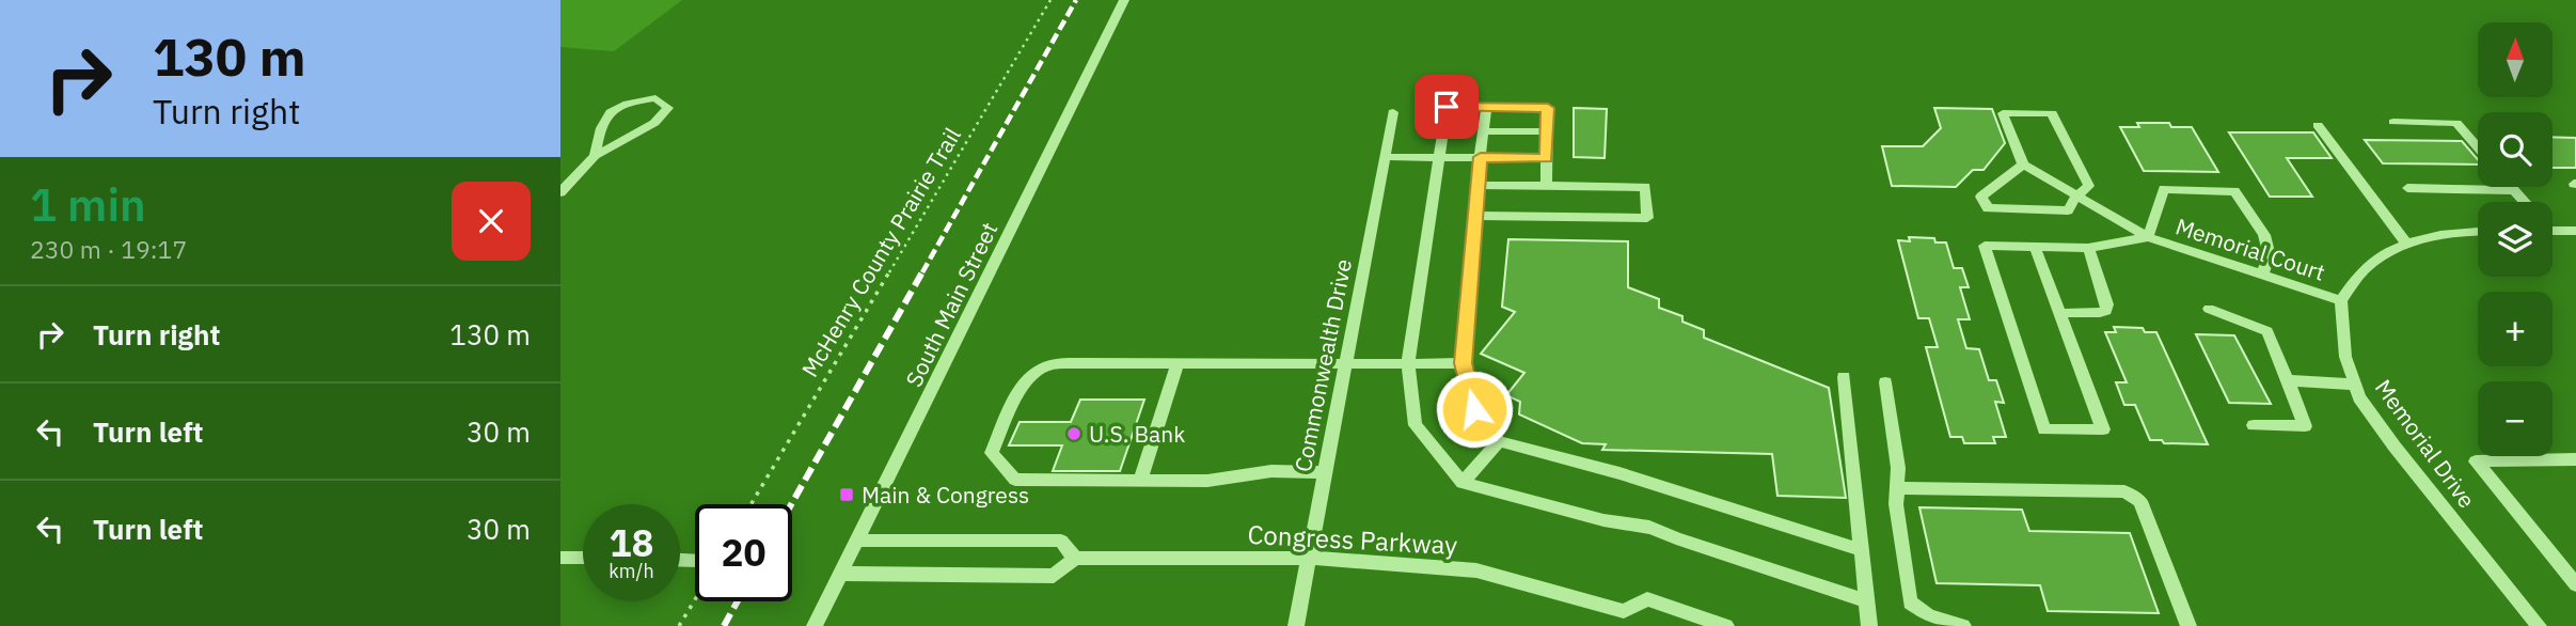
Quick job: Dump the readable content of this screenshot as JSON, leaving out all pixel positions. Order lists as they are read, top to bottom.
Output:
{
  "streets": {
    "street": [
      "Memorial Court",
      "South Main Street",
      "Commonwealth Drive",
      "Memorial Drive",
      "Congress Parkway"
    ],
    "path": ["McHenry County Prairie Trail"]
  },
  "crossings": [
    ["Memorial Court", "Memorial Drive"],
    ["South Main Street", "Congress Parkway"],
    ["Commonwealth Drive", "Congress Parkway"]
  ],
  "places": {
    "other": ["U.S. Bank"],
    "transit": ["Main & Congress"]
  },
  "north": "top",
  "page": {
    "turn": ["130 m", "Turn right"],
    "map_buttons": ["+", "−"],
    "heading": ["1 min", "230 m · 19:17"],
    "list": [
      {
        "name": "Turn right",
        "value": "130 m"
      },
      {
        "name": "Turn left",
        "value": "30 m"
      },
      {
        "name": "Turn left",
        "value": "30 m"
      }
    ],
    "speed": "18 km/h",
    "limit": "20"
  }
}
